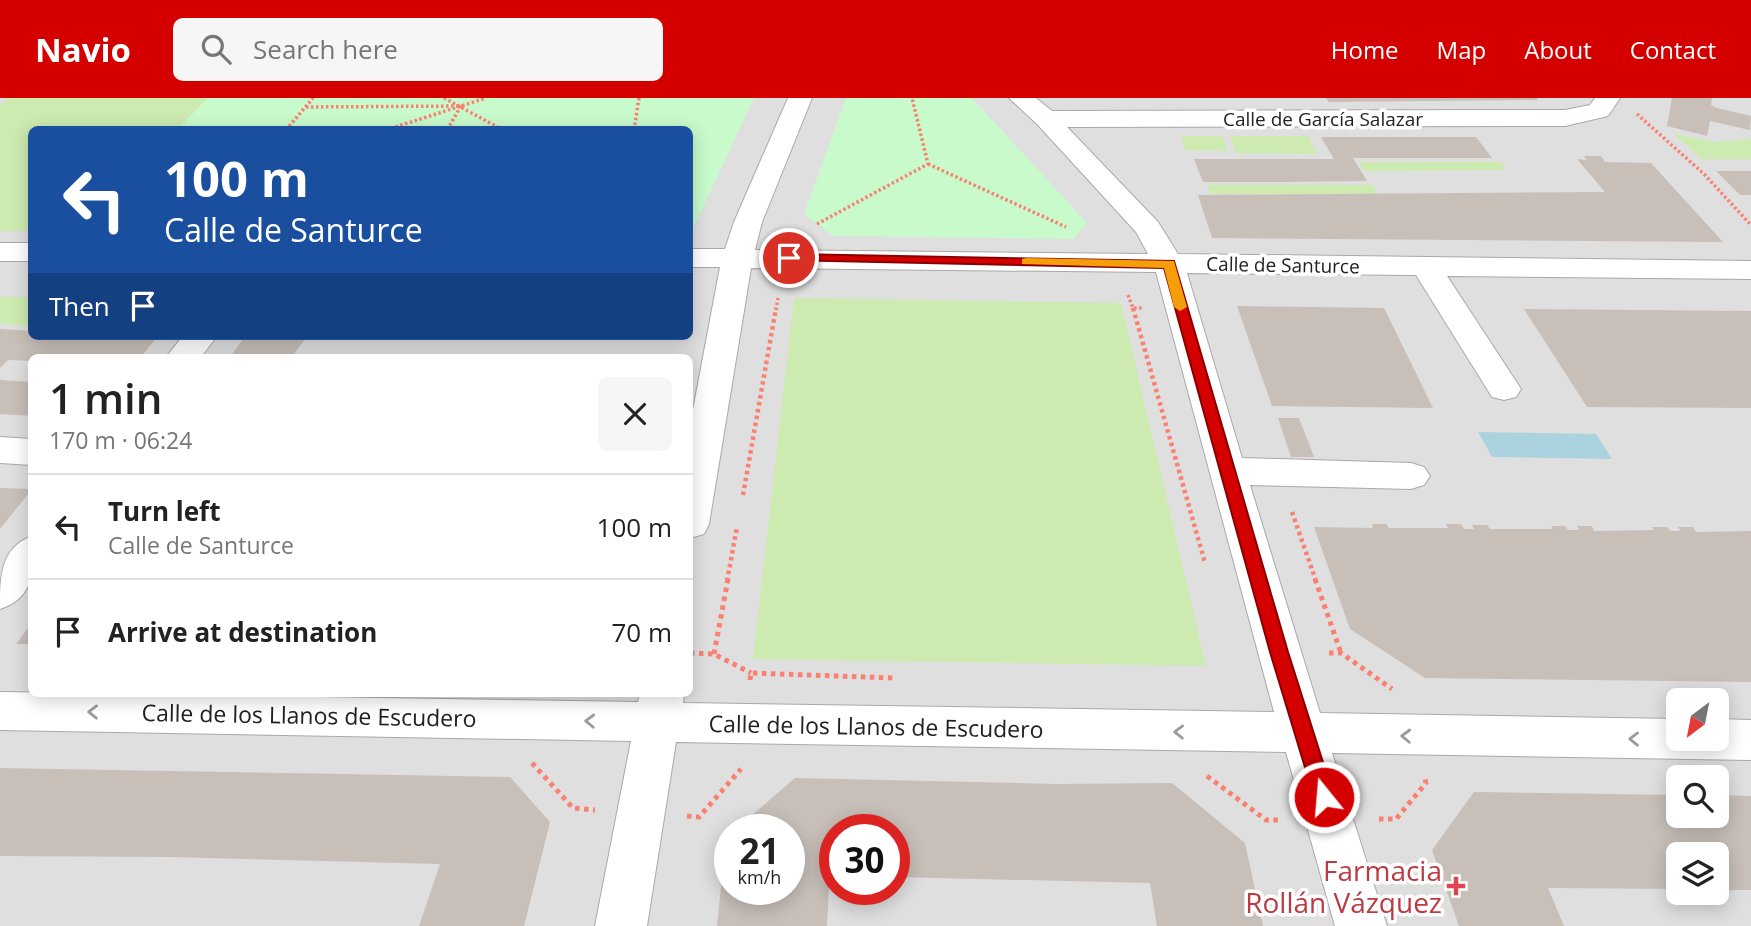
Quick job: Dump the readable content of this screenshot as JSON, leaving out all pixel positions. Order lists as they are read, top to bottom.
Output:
{
  "streets": {
    "street": ["Calle de García Salazar", "Calle de Santurce", "Calle de los Llanos de Escudero"]
  },
  "one_way": ["Calle de los Llanos de Escudero"],
  "places": {
    "health": ["Farmacia Rollán Vázquez"]
  },
  "north": "bottom left",
  "page": {
    "header": "Navio",
    "search": "Search here",
    "nav": [
      "Home",
      "Map",
      "About",
      "Contact"
    ],
    "turn": ["100 m", "Calle de Santurce"],
    "then": "Then",
    "heading": ["1 min", "170 m · 06:24"],
    "list": [
      {
        "name": "Turn left",
        "note": "Calle de Santurce",
        "value": "100 m"
      },
      {
        "name": "Arrive at destination",
        "value": "70 m"
      }
    ],
    "speed": "21 km/h",
    "limit": "30"
  }
}
